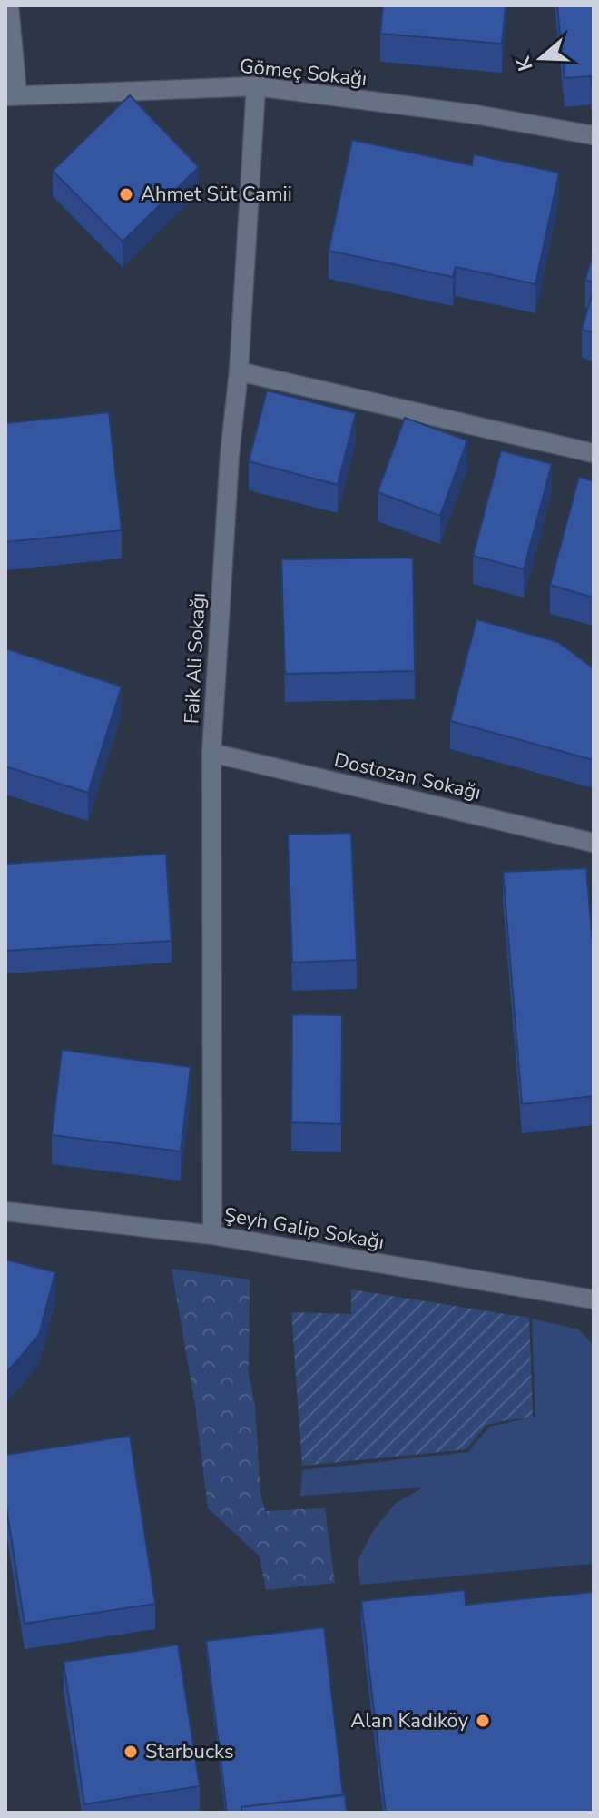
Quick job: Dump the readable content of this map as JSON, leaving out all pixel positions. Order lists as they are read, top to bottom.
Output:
{
  "streets": {
    "street": [
      "Gömeç Sokağı",
      "Faik Ali Sokağı",
      "Dostozan Sokağı",
      "Şeyh Galip Sokağı"
    ]
  },
  "crossings": [
    ["Gömeç Sokağı", "Faik Ali Sokağı"],
    ["Faik Ali Sokağı", "Dostozan Sokağı"],
    ["Faik Ali Sokağı", "Şeyh Galip Sokağı"]
  ],
  "places": ["Ahmet Süt Camii", "Alan Kadıköy", "Starbucks"],
  "north": "left"
}
